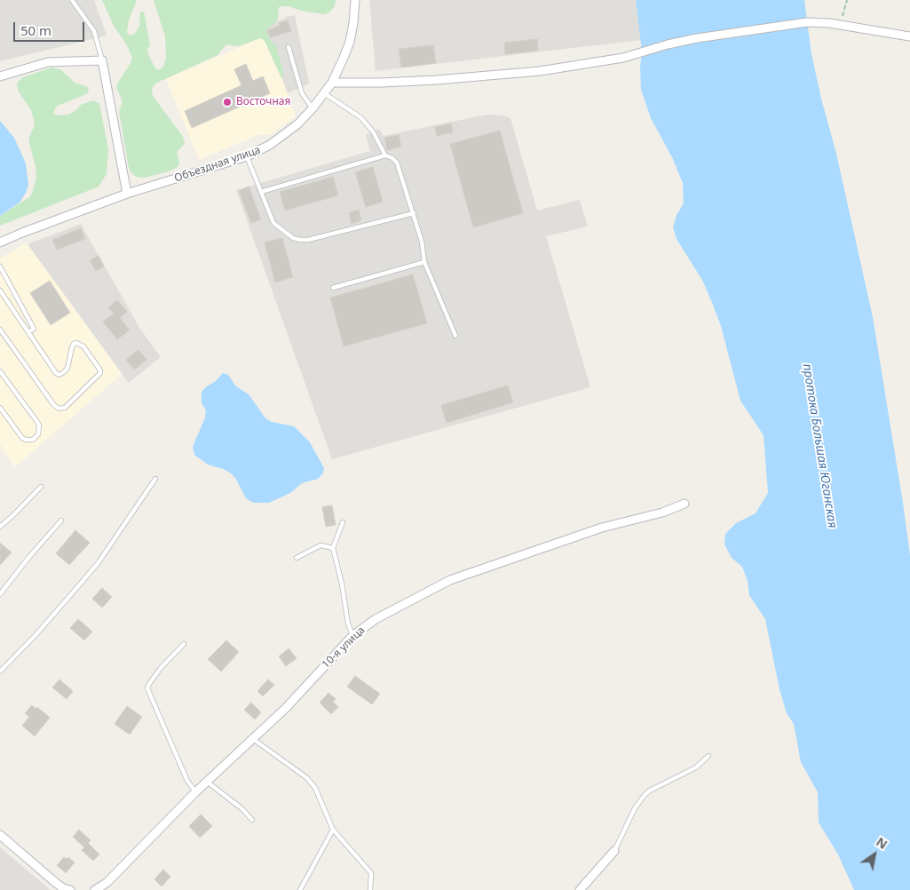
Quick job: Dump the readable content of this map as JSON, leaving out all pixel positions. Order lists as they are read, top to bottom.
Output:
{
  "streets": {
    "street": ["Объездная улица", "10-я улица"]
  },
  "water": ["протока Большая Юганская"],
  "places": ["Восточная"],
  "scale_bar": "50 m",
  "north": "top right"
}
